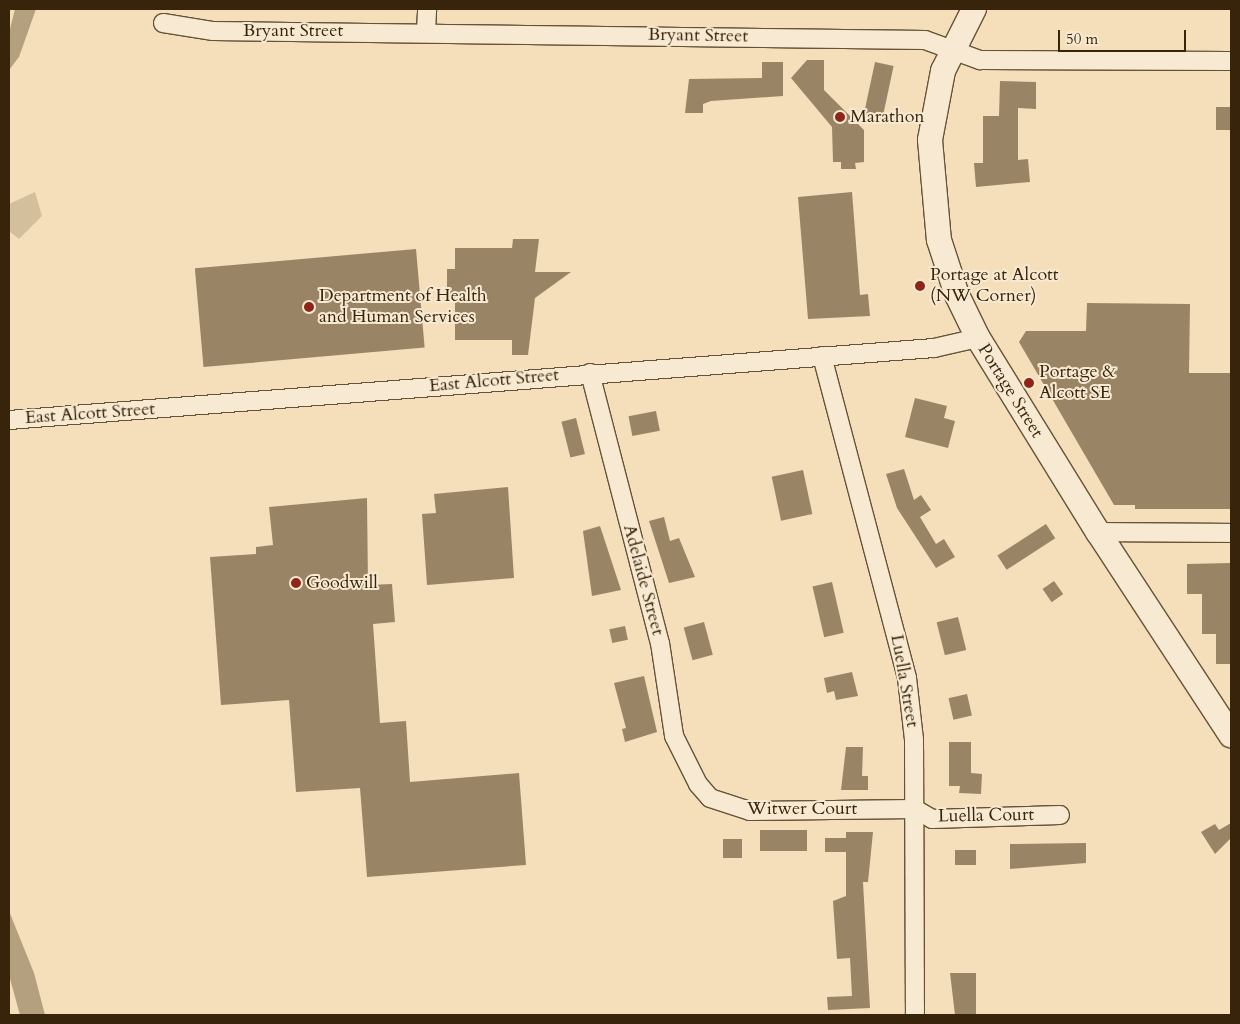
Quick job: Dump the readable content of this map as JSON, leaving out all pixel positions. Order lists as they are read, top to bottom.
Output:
{
  "streets": {
    "main road": ["Portage Street"],
    "street": [
      "Bryant Street",
      "East Alcott Street",
      "Adelaide Street",
      "Luella Street",
      "Witwer Court",
      "Luella Court"
    ]
  },
  "crossings": [
    ["Bryant Street", "Portage Street"],
    ["East Alcott Street", "Portage Street"],
    ["East Alcott Street", "Adelaide Street"],
    ["East Alcott Street", "Luella Street"],
    ["Adelaide Street", "Witwer Court"],
    ["Luella Street", "Witwer Court"],
    ["Luella Street", "Luella Court"],
    ["Witwer Court", "Luella Court"]
  ],
  "places": [
    "Marathon",
    "Portage at Alcott (NW Corner)",
    "Department of Health and Human Services",
    "Portage & Alcott SE",
    "Goodwill"
  ],
  "scale_bar": "50 m"
}
